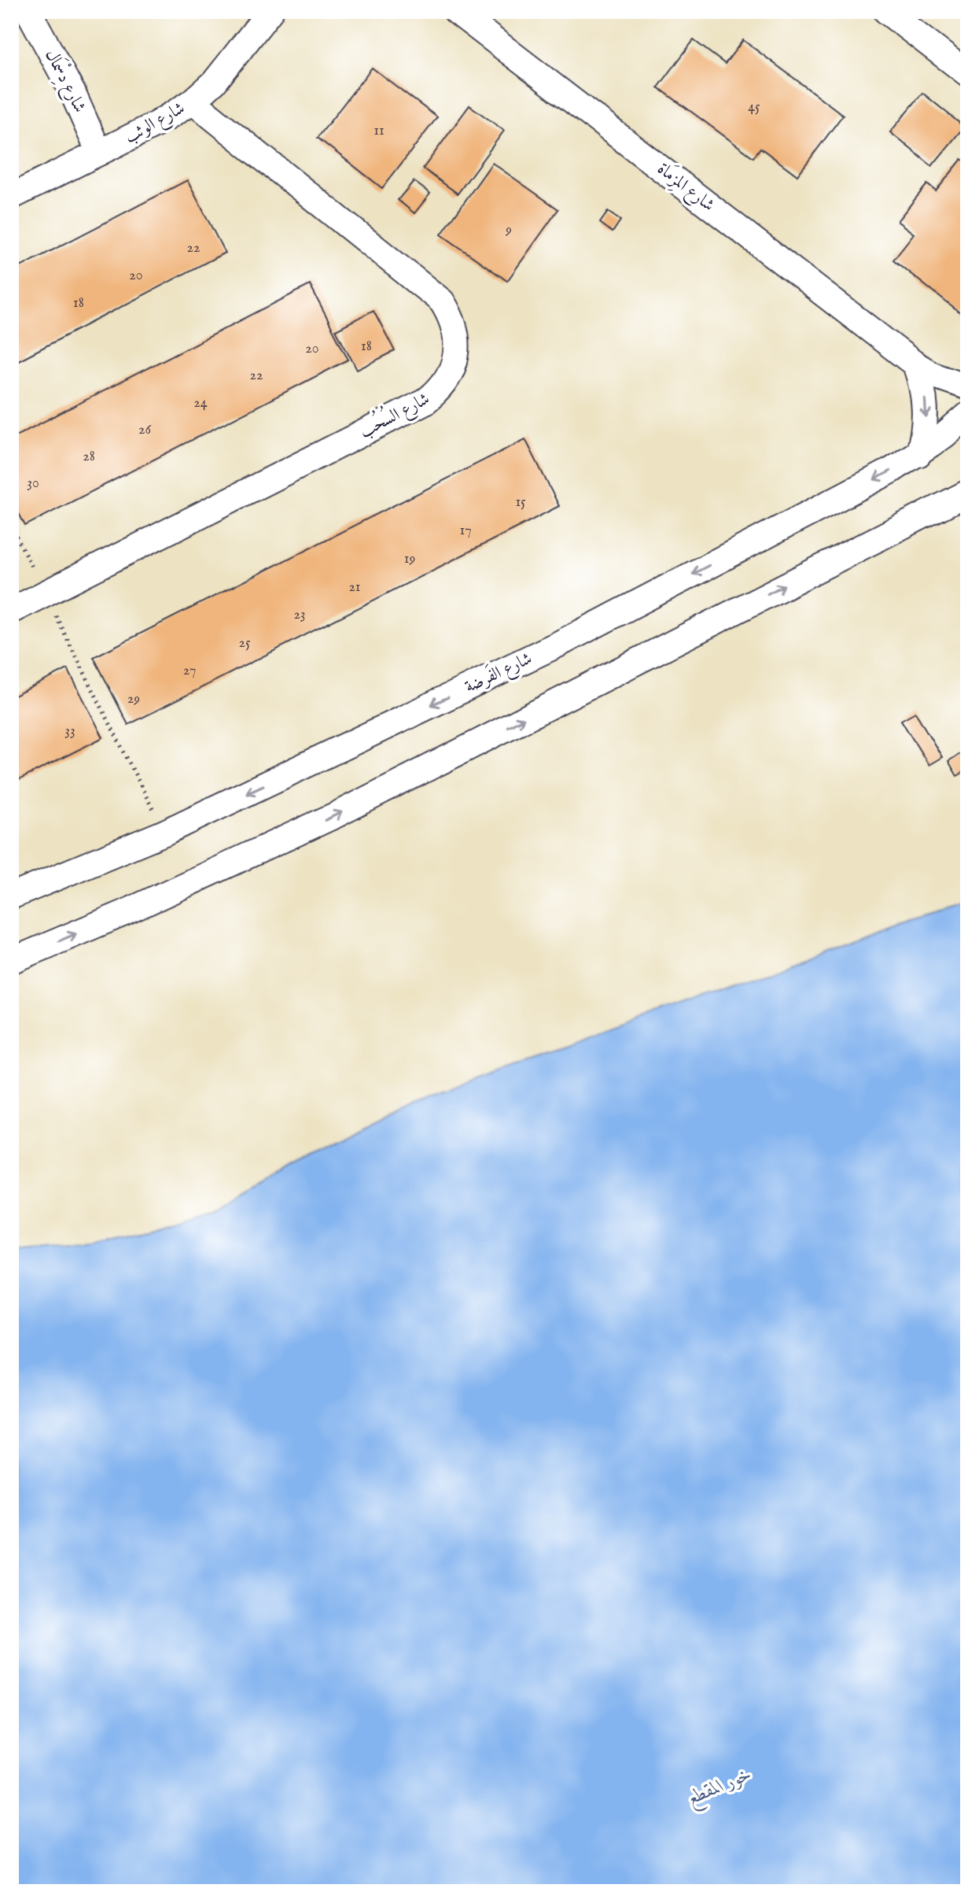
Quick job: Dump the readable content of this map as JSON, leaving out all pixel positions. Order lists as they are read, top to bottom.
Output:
{
  "streets": {
    "street": [
      "شارع دِسْمَال",
      "شارع الوثب",
      "شارع المِزمَاة",
      "شارع السُحُب",
      "شارع الفَرضة"
    ]
  },
  "crossings": [
    ["شارع دِسْمَال", "شارع الوثب"],
    ["شارع الوثب", "شارع السُحُب"]
  ],
  "water": ["خور المقطع"],
  "house_numbers": [
    "45",
    "11",
    "9",
    "22",
    "20",
    "18",
    "18",
    "20",
    "22",
    "24",
    "26",
    "28",
    "30",
    "15",
    "17",
    "19",
    "21",
    "23",
    "25",
    "27",
    "29",
    "33"
  ]
}
